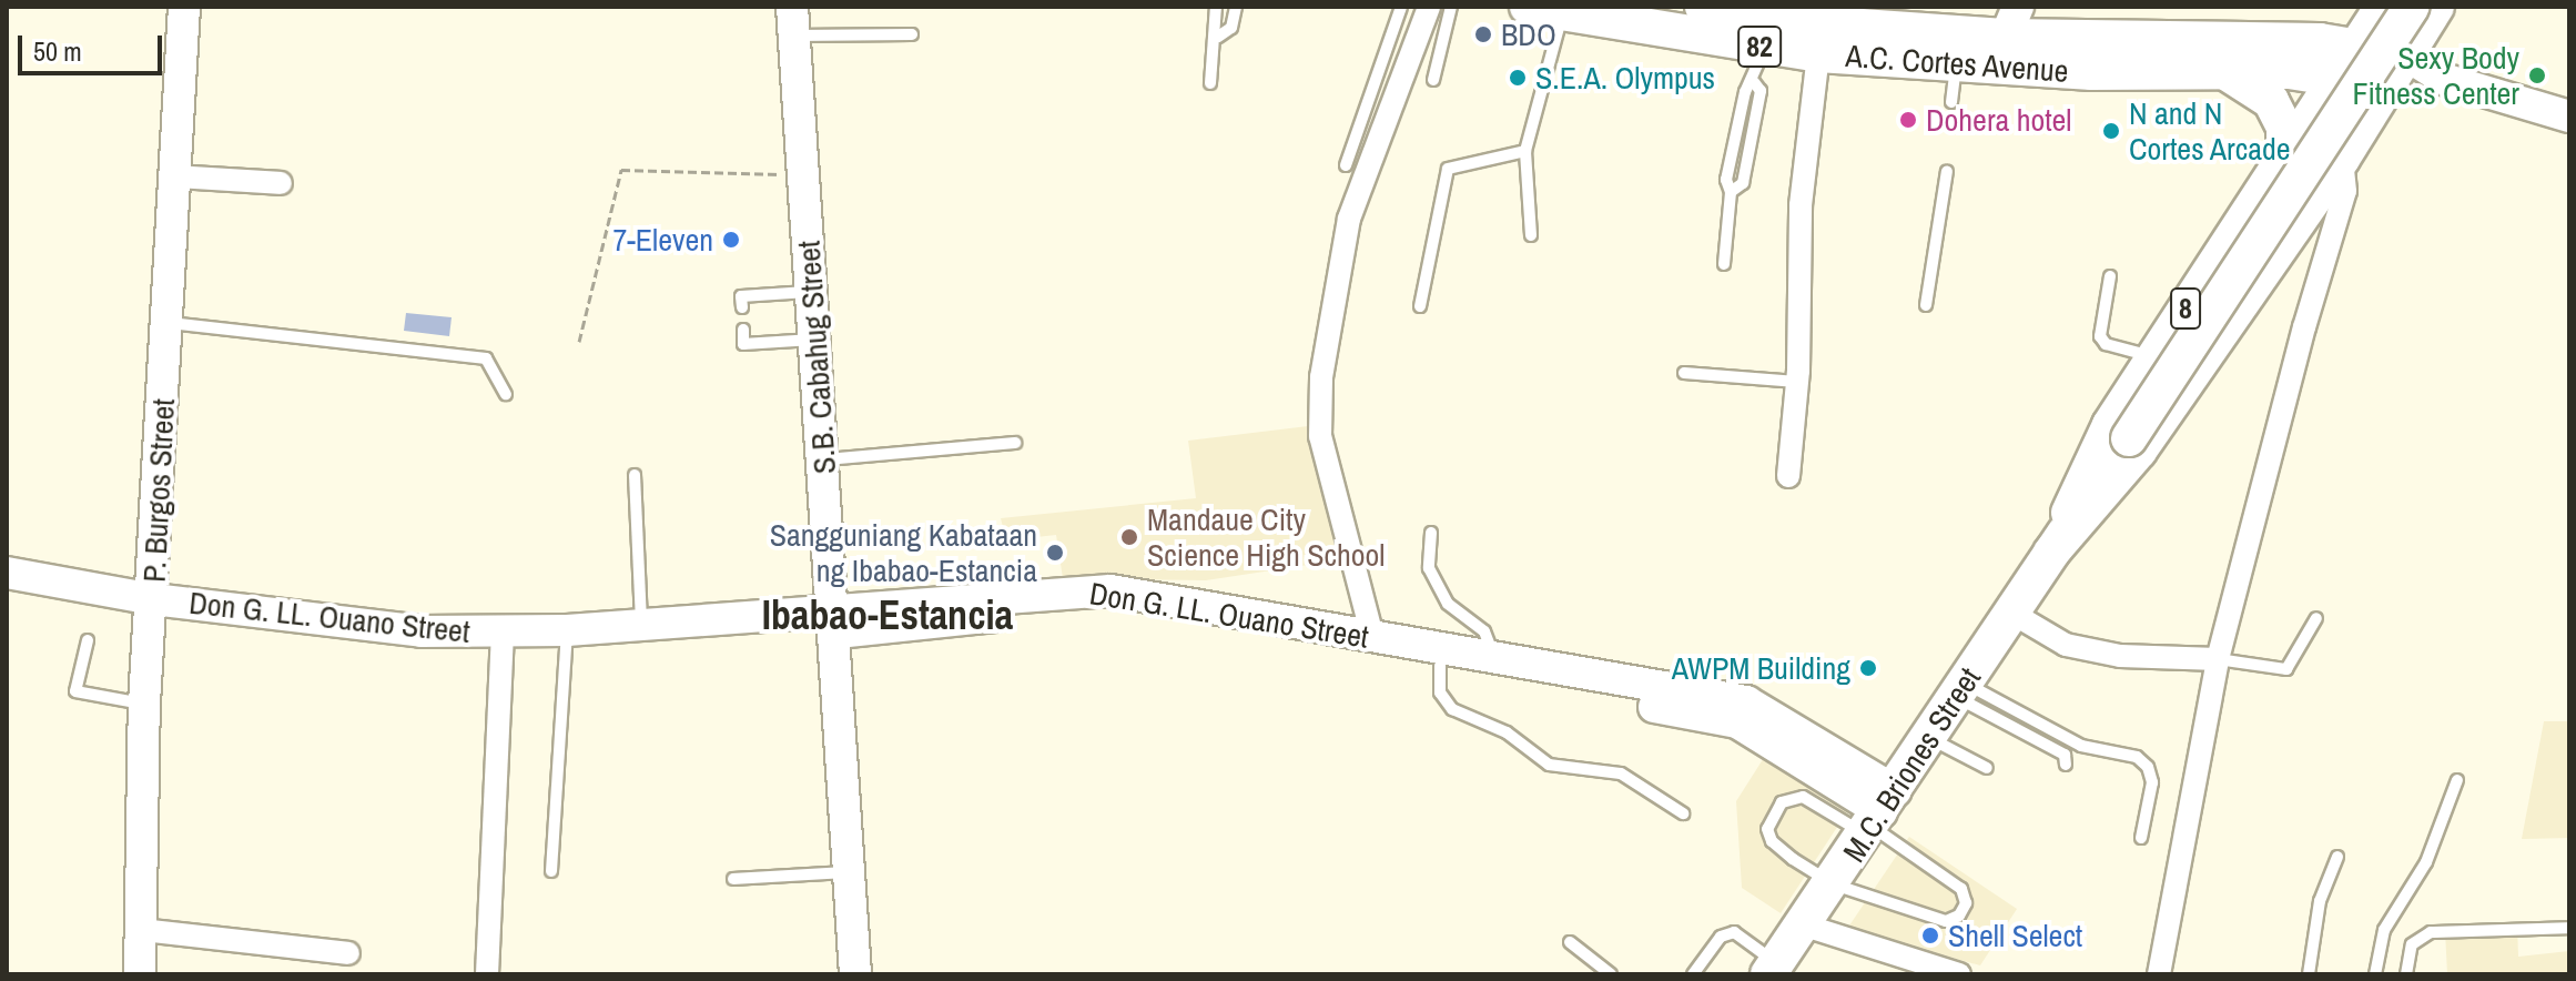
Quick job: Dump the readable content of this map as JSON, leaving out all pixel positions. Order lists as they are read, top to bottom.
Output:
{
  "streets": {
    "main road": [
      "82",
      "A.C. Cortes Avenue",
      "8",
      "M.C. Briones Street"
    ],
    "street": ["S.B. Cabahug Street", "P. Burgos Street", "Don G. LL. Ouano Street"]
  },
  "crossings": [
    ["A.C. Cortes Avenue", "M.C. Briones Street"],
    ["S.B. Cabahug Street", "Don G. LL. Ouano Street"],
    ["P. Burgos Street", "Don G. LL. Ouano Street"],
    ["Don G. LL. Ouano Street", "M.C. Briones Street"]
  ],
  "districts": ["Ibabao-Estancia"],
  "places": [
    "BDO",
    "Sexy Body Fitness Center",
    "S.E.A. Olympus",
    "Dohera hotel",
    "N and N Cortes Arcade",
    "7-Eleven",
    "Mandaue City Science High School",
    "Sangguniang Kabataan ng Ibabao-Estancia",
    "AWPM Building",
    "Shell Select"
  ],
  "scale_bar": "50 m"
}
